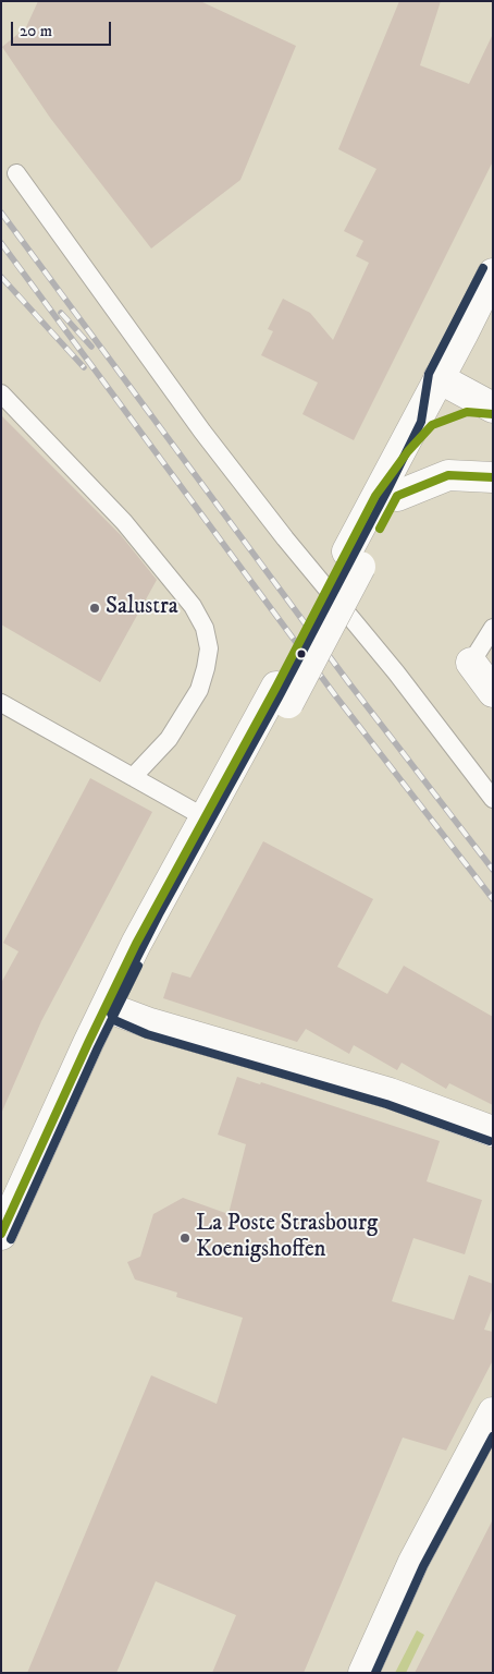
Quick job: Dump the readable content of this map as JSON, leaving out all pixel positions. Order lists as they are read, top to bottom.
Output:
{
  "places": ["Salustra", "La Poste Strasbourg Koenigshoffen"],
  "scale_bar": "20 m"
}
